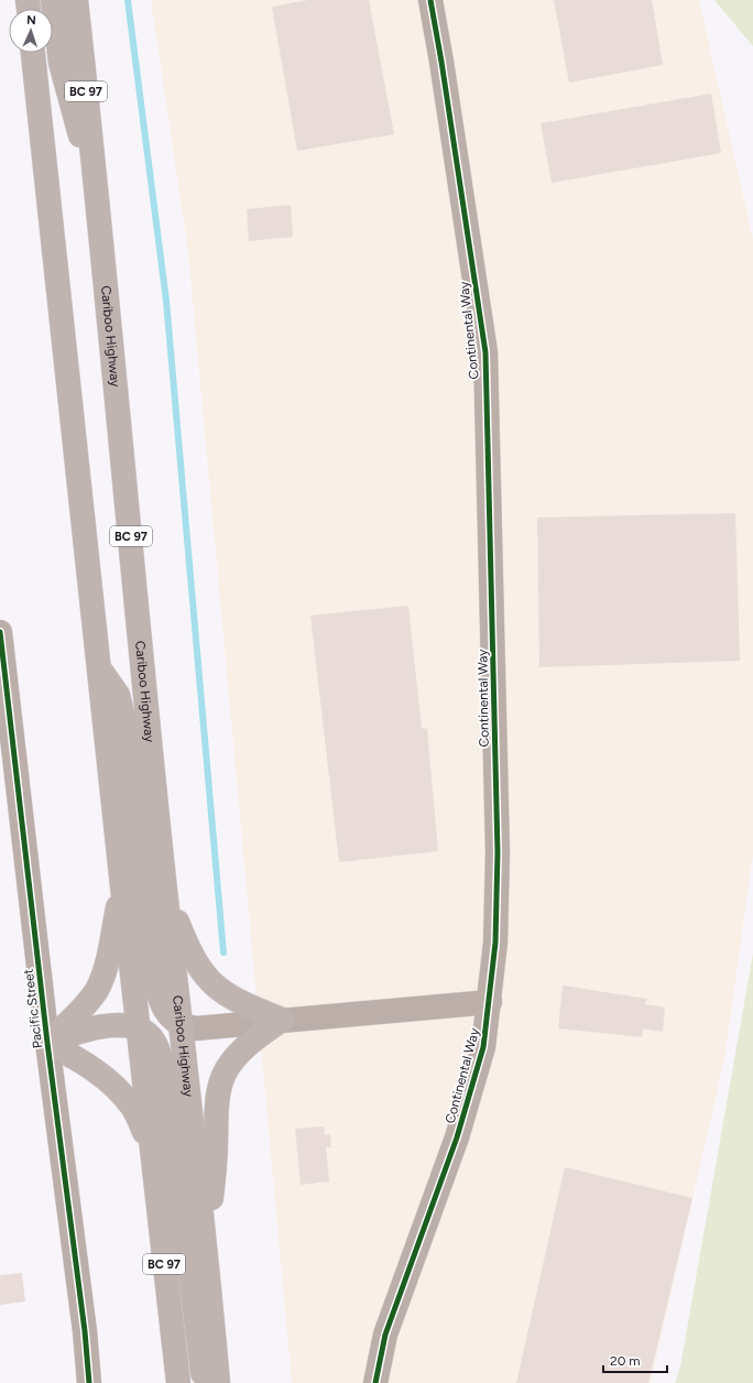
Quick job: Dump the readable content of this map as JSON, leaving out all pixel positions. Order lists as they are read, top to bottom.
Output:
{
  "streets": {
    "highway": ["BC 97", "Cariboo Highway"],
    "street": ["Continental Way", "Pacific Street"]
  },
  "scale_bar": "20 m",
  "north": "top"
}
